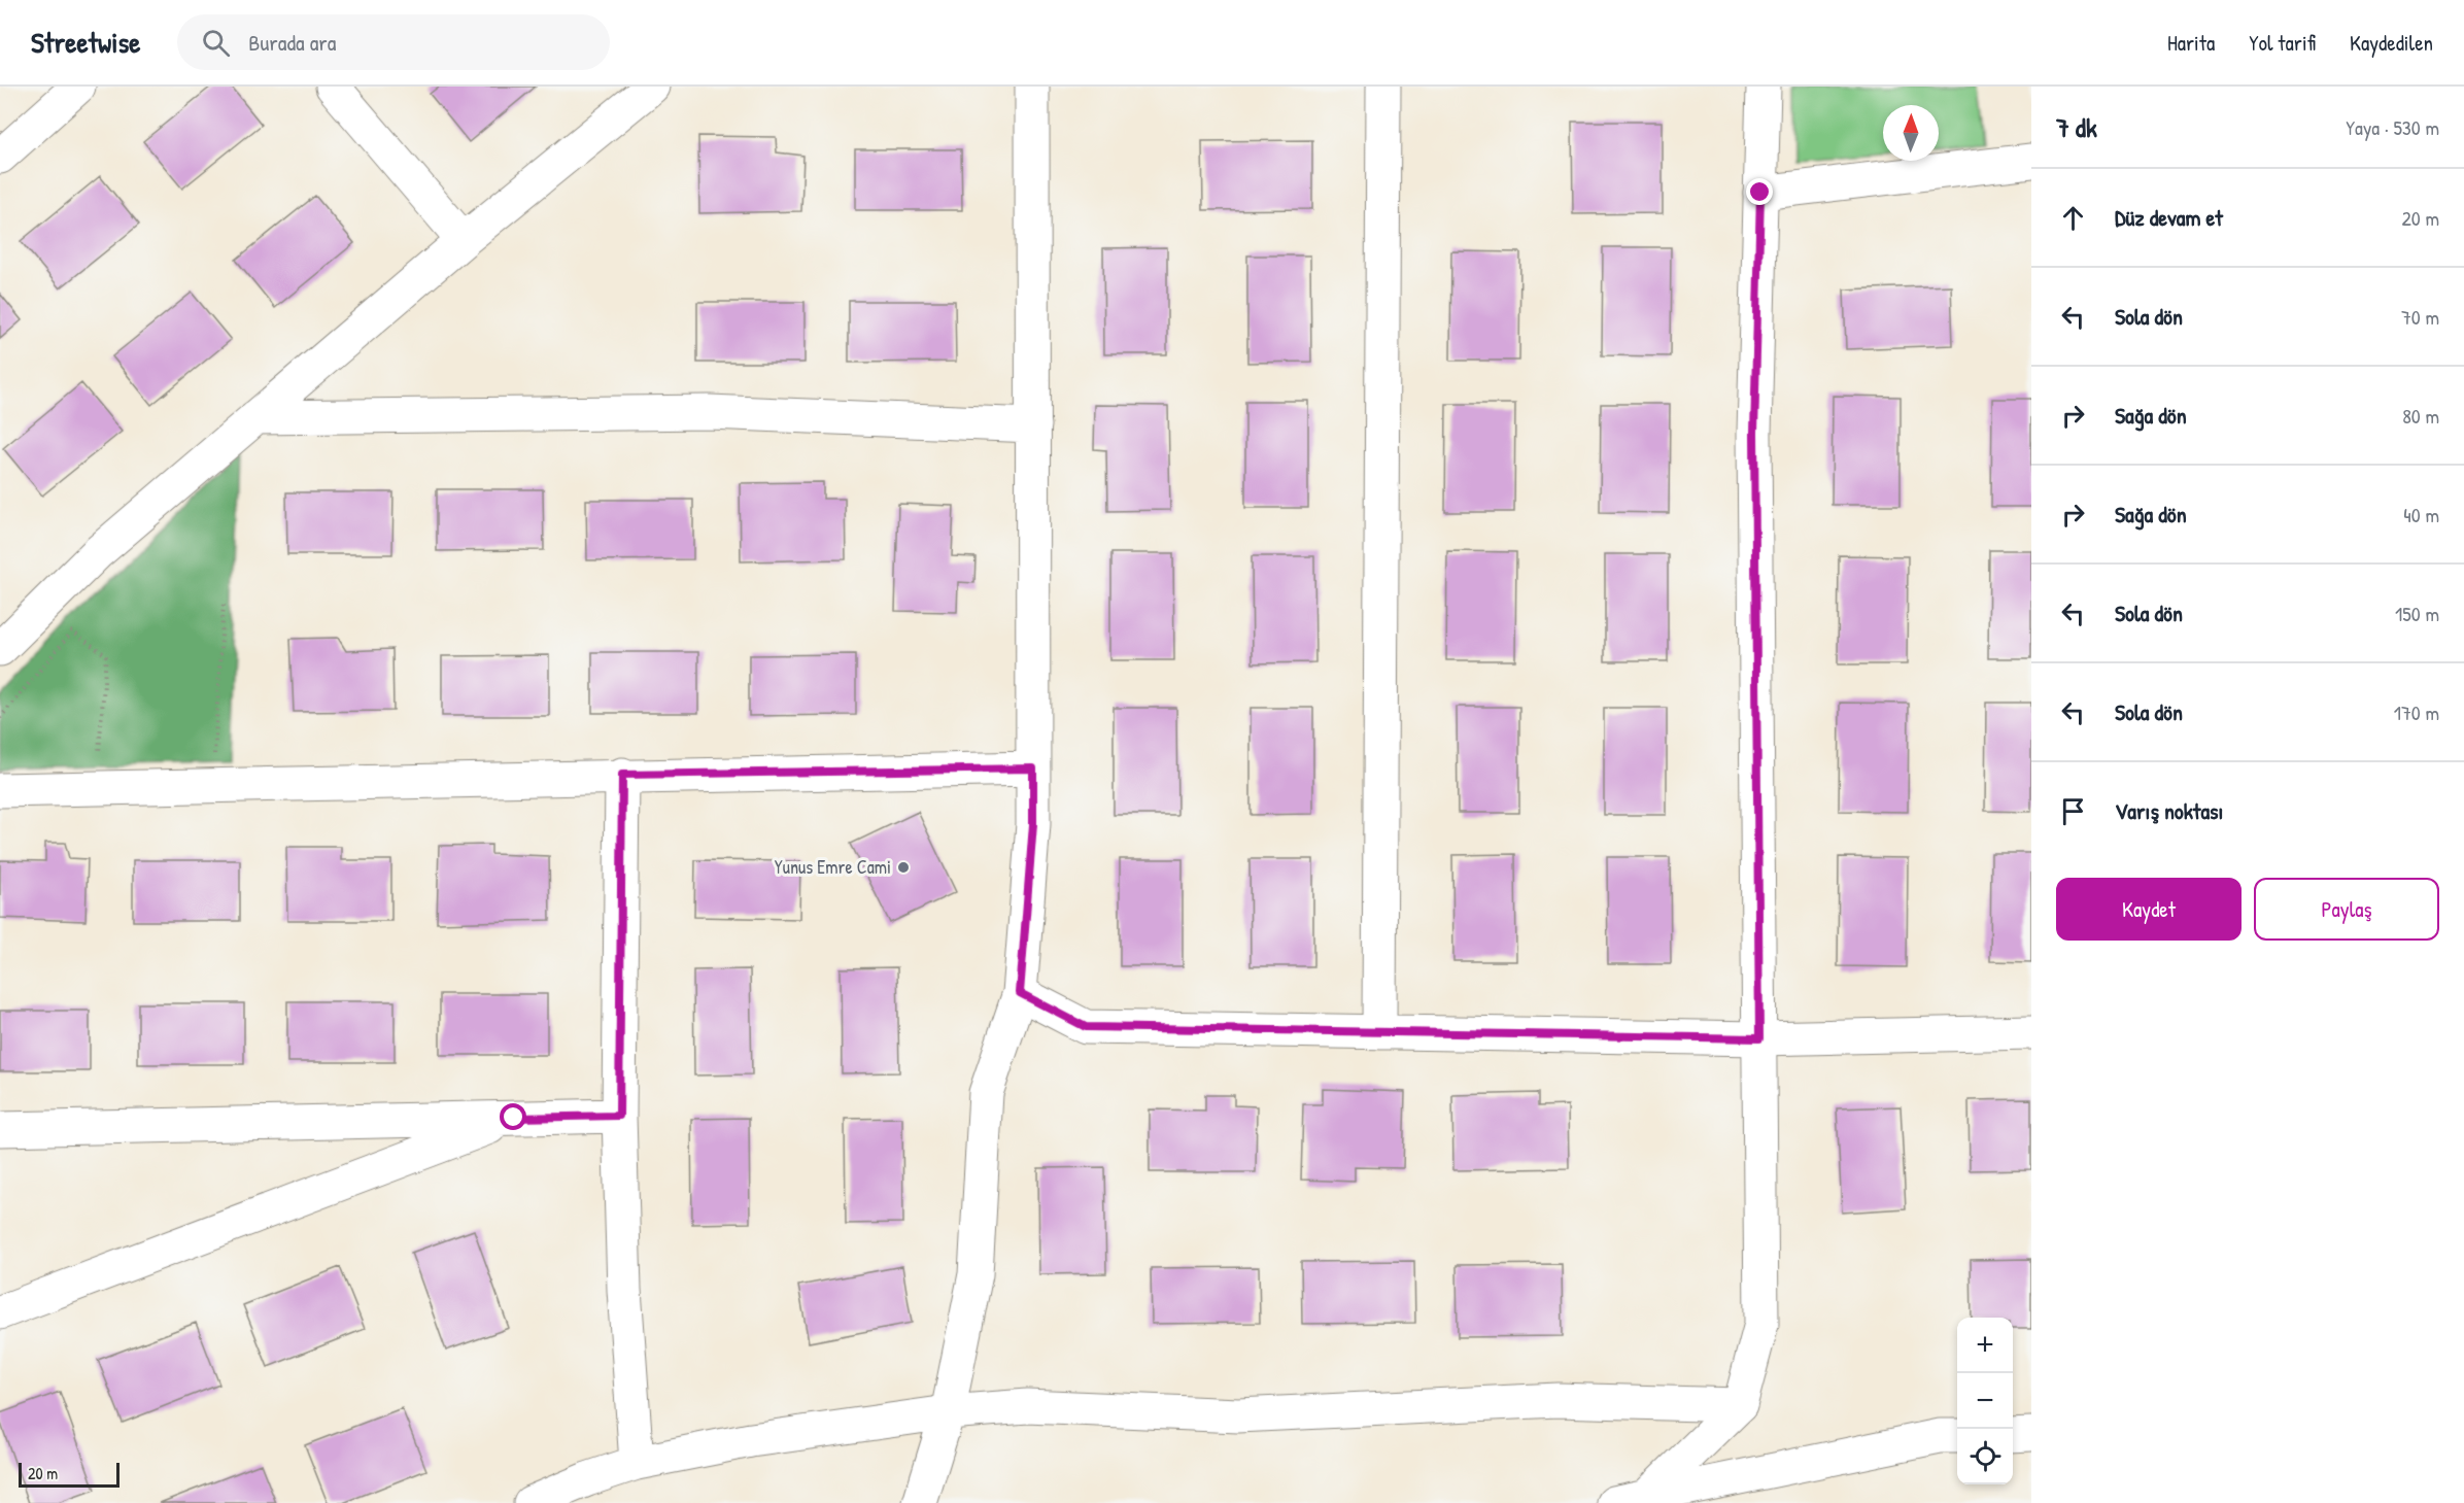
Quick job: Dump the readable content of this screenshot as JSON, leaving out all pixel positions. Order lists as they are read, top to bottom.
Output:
{
  "places": ["Yunus Emre Cami"],
  "scale_bar": "20 m",
  "north": "top",
  "page": {
    "header": "Streetwise",
    "search": "Burada ara",
    "nav": ["Harita", "Yol tarifi", "Kaydedilen"],
    "heading": ["7 dk", "Yaya · 530 m"],
    "list": [
      ["Düz devam et", "20 m"],
      ["Sola dön", "70 m"],
      ["Sağa dön", "80 m"],
      ["Sağa dön", "40 m"],
      ["Sola dön", "150 m"],
      ["Sola dön", "170 m"],
      "Varış noktası"
    ],
    "buttons": ["Kaydet", "Paylaş"],
    "map_buttons": ["+", "−"],
    "scale": "20 m"
  }
}
